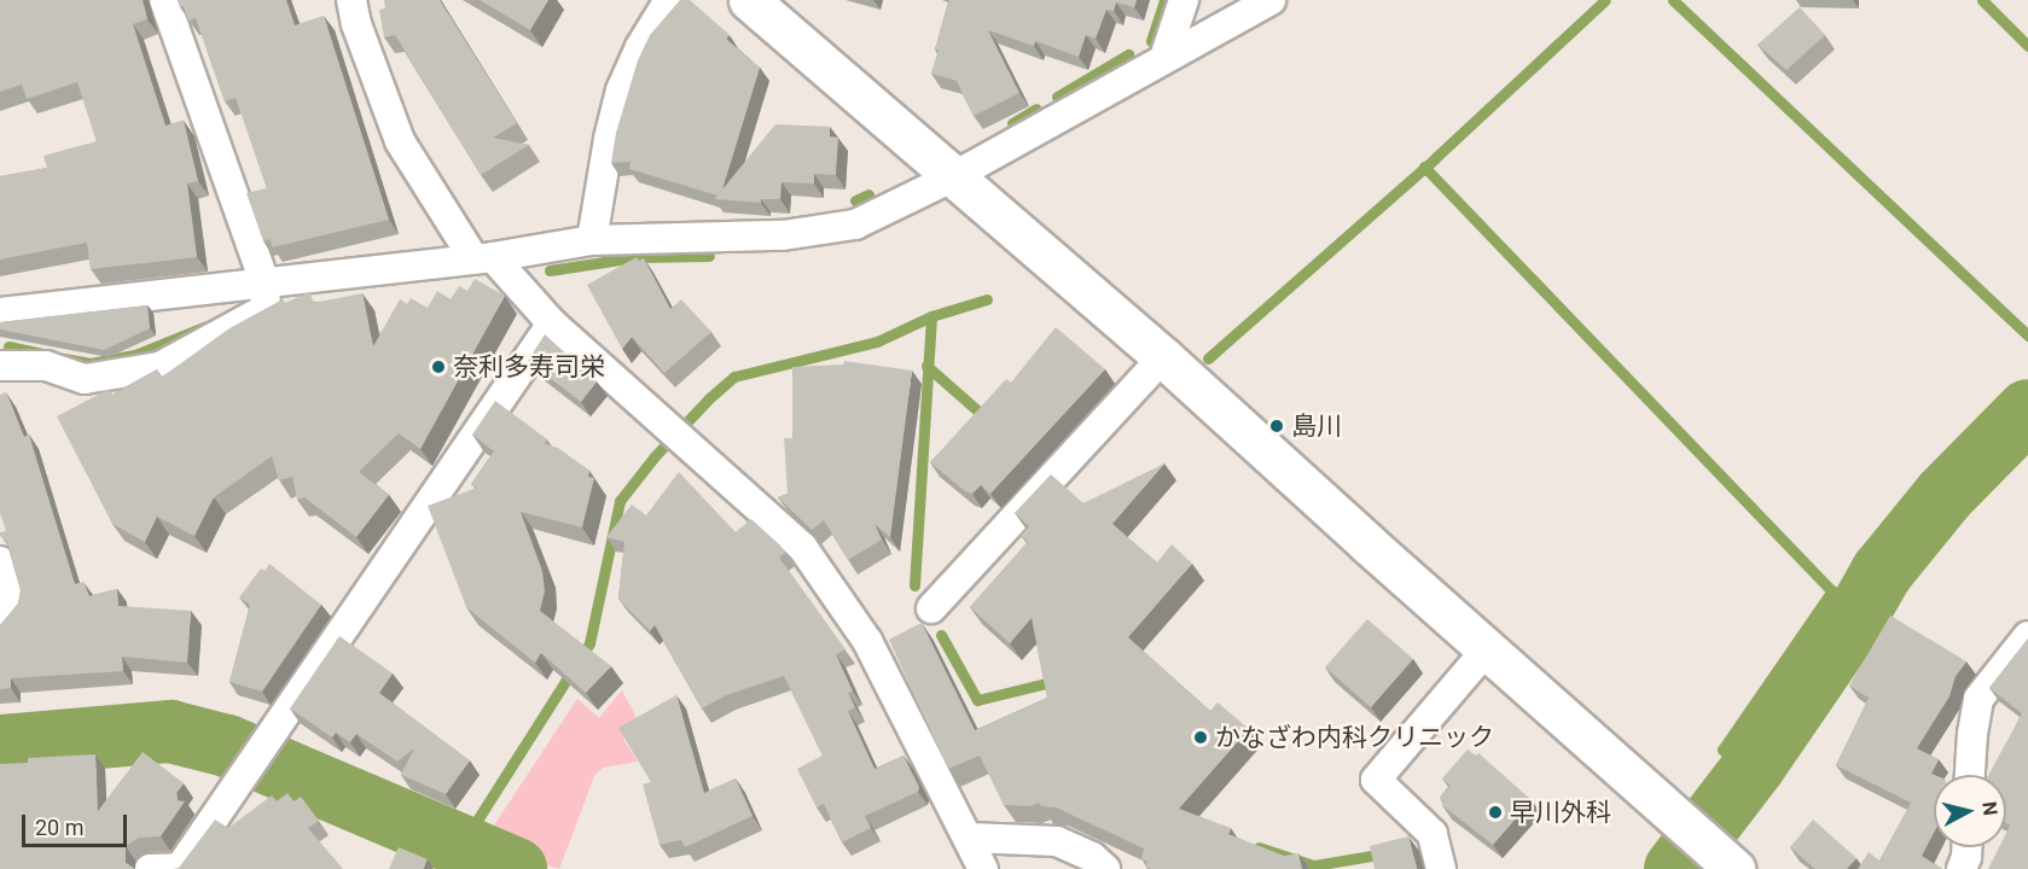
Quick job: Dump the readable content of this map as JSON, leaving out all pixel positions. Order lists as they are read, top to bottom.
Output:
{
  "places": [
    "奈利多寿司栄",
    "島川",
    "かなざわ内科クリニック",
    "早川外科"
  ],
  "scale_bar": "20 m",
  "north": "right"
}
